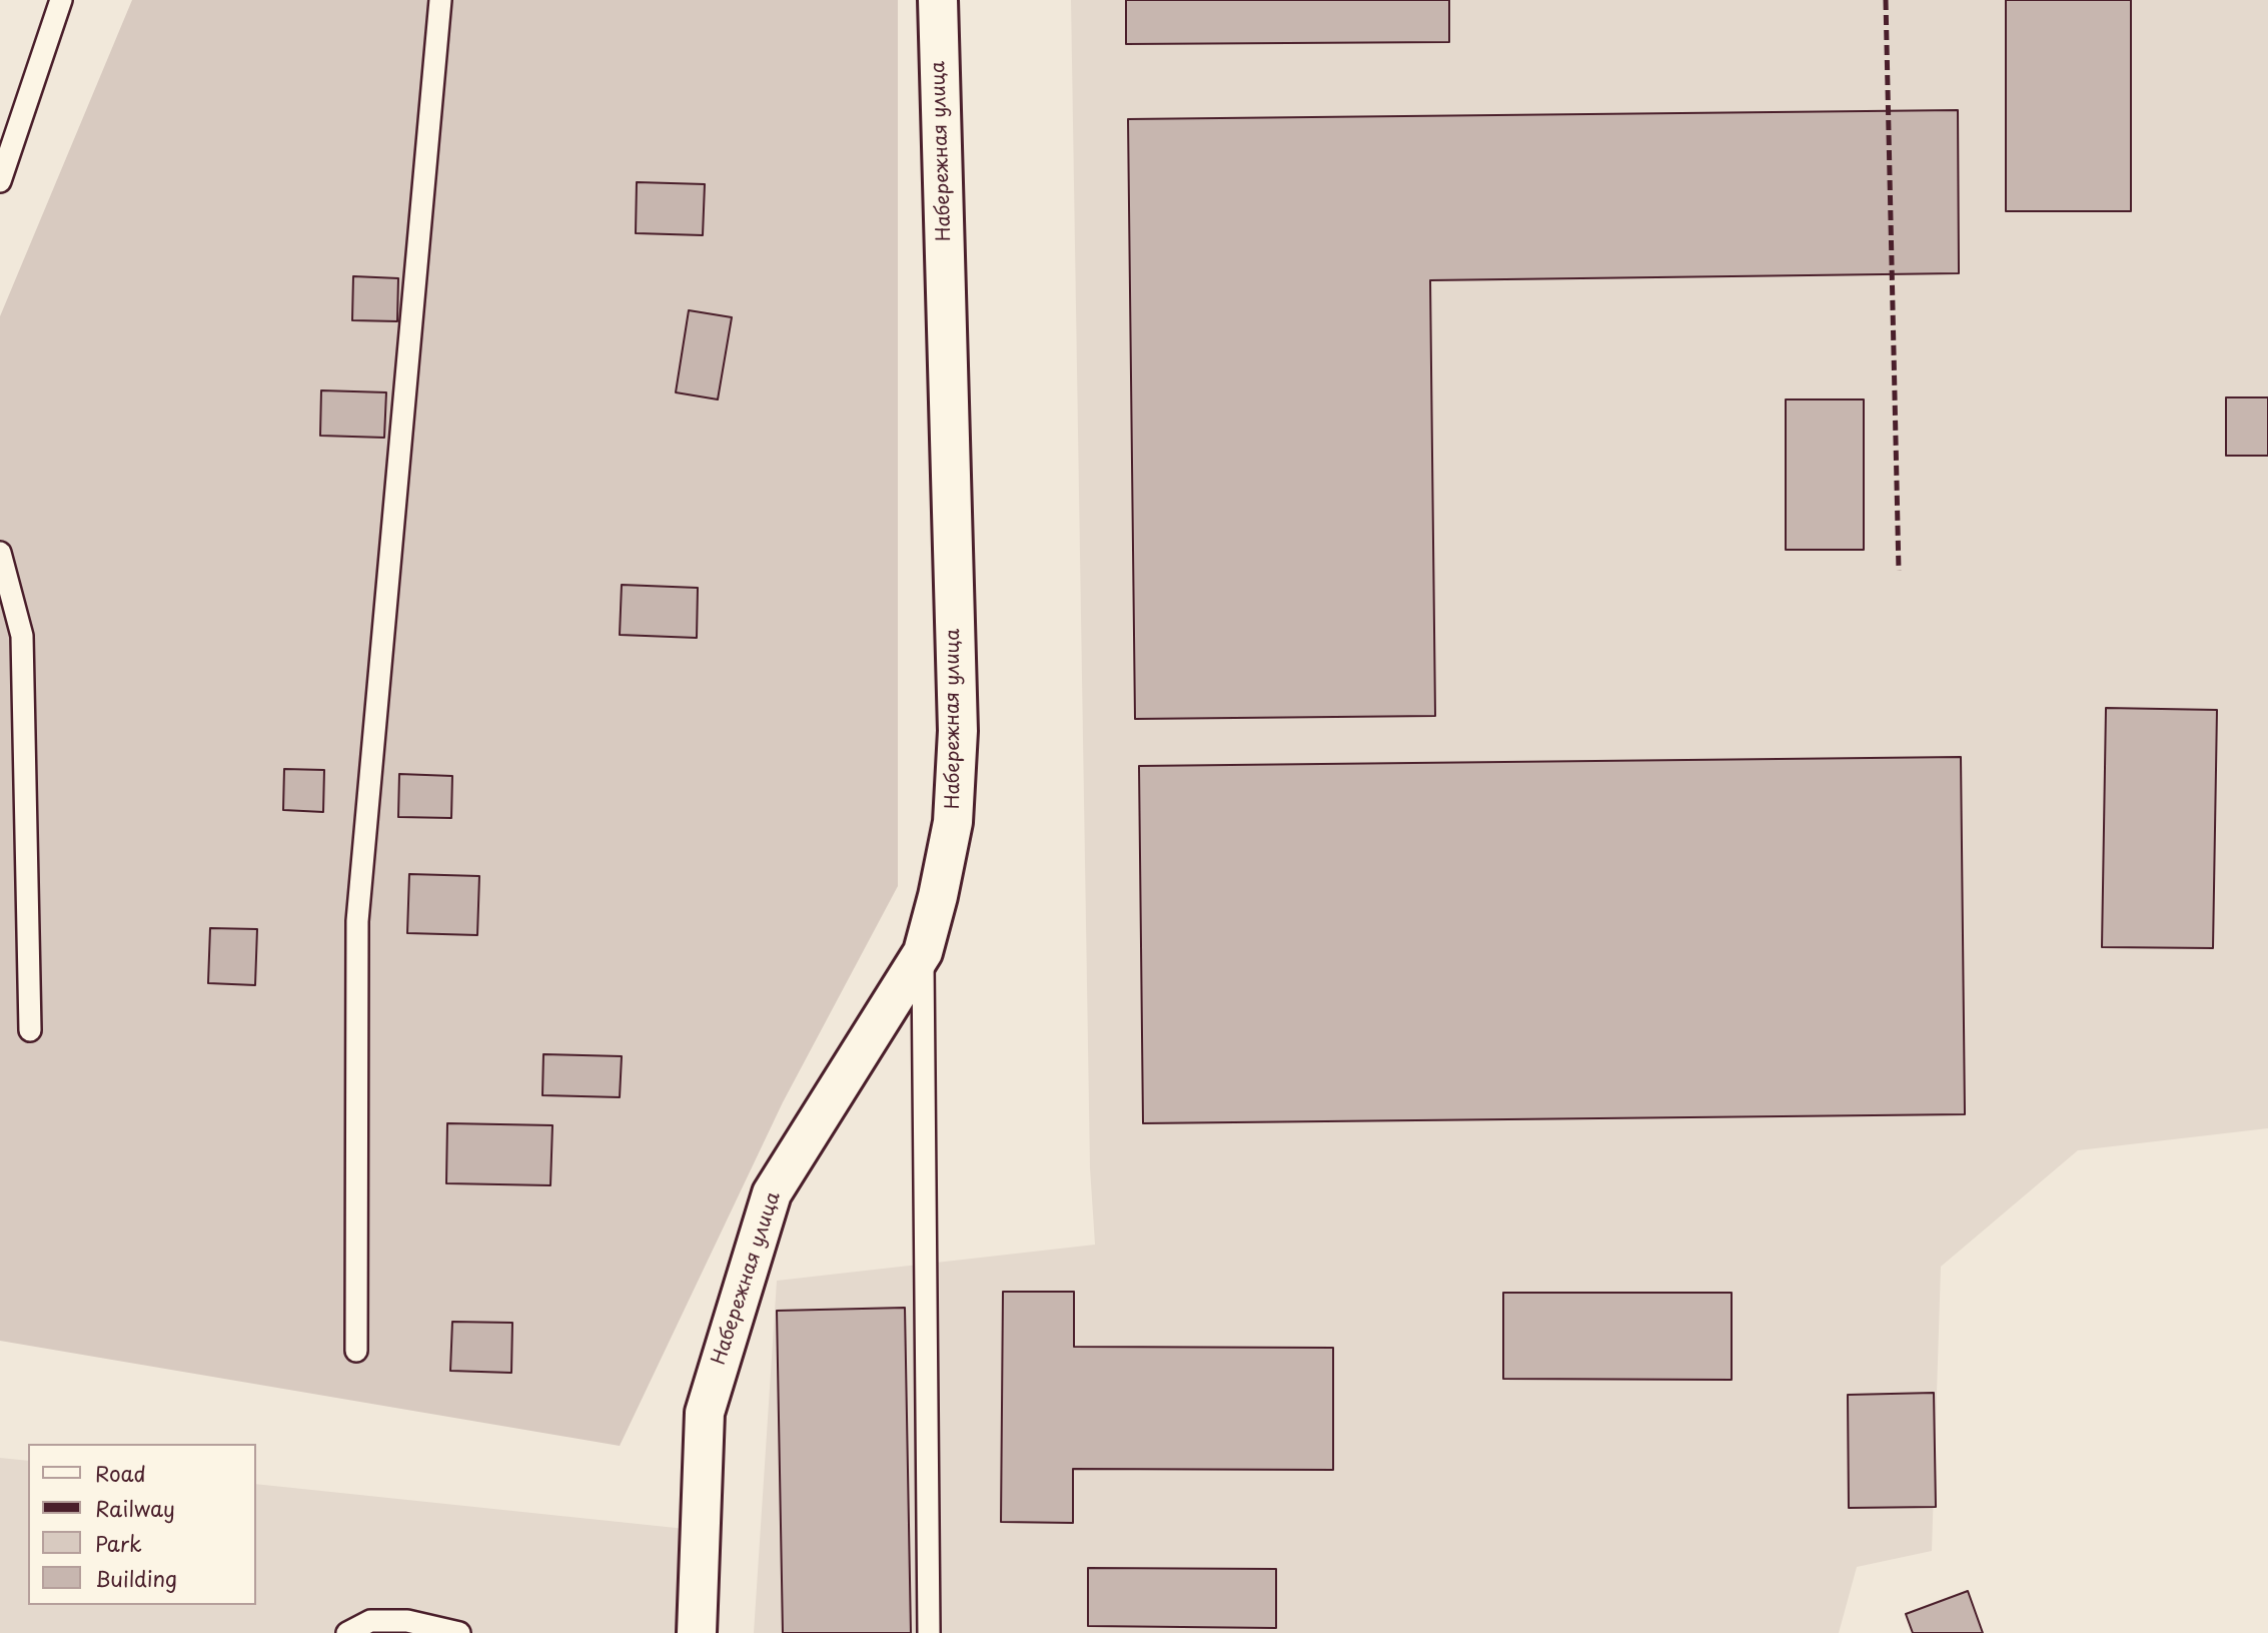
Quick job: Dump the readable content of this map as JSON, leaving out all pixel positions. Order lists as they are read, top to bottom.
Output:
{
  "streets": {
    "street": ["Набережная улица"]
  },
  "legend": [
    "Road",
    "Railway",
    "Park",
    "Building"
  ]
}
